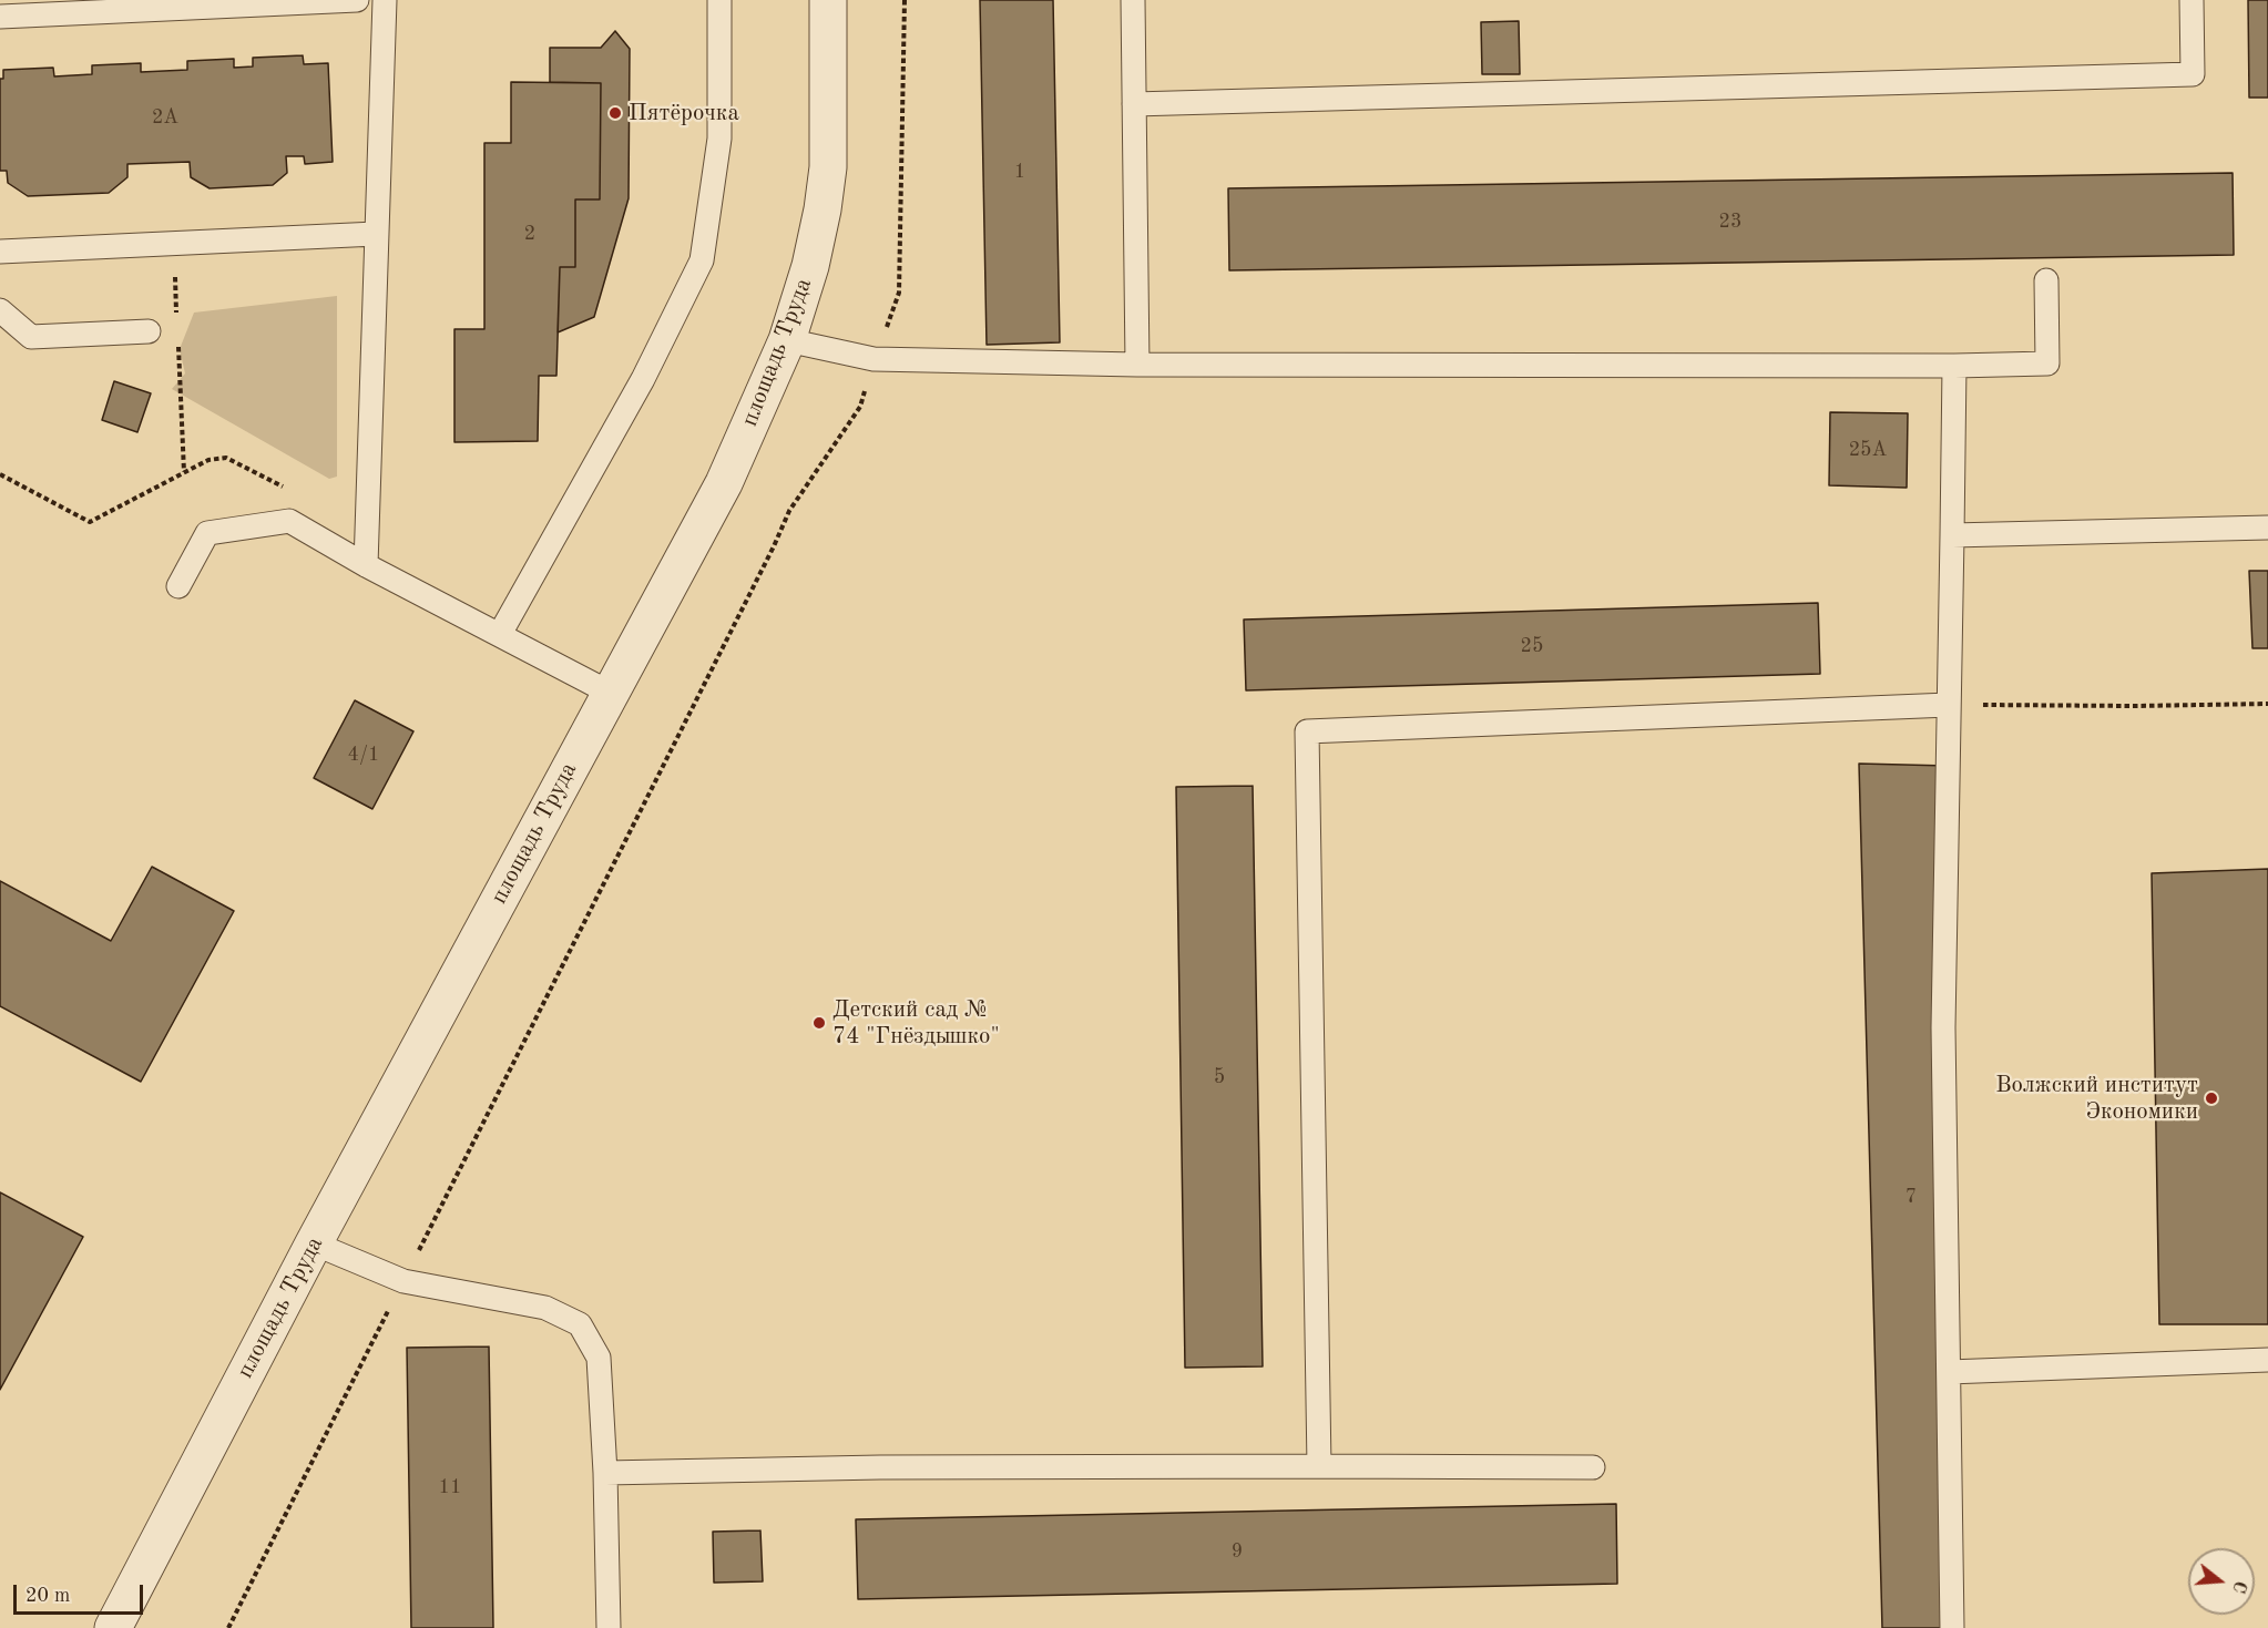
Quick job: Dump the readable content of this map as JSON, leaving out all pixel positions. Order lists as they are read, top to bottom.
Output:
{
  "streets": {
    "street": ["площадь Труда"]
  },
  "places": ["Пятёрочка", "Детский сад № 74 \"Гнёздышко\"", "Волжский институт Экономики"],
  "house_numbers": [
    "2А",
    "1",
    "23",
    "2",
    "25А",
    "25",
    "4/1",
    "5",
    "7",
    "11",
    "9"
  ],
  "scale_bar": "20 m",
  "north": "right"
}
